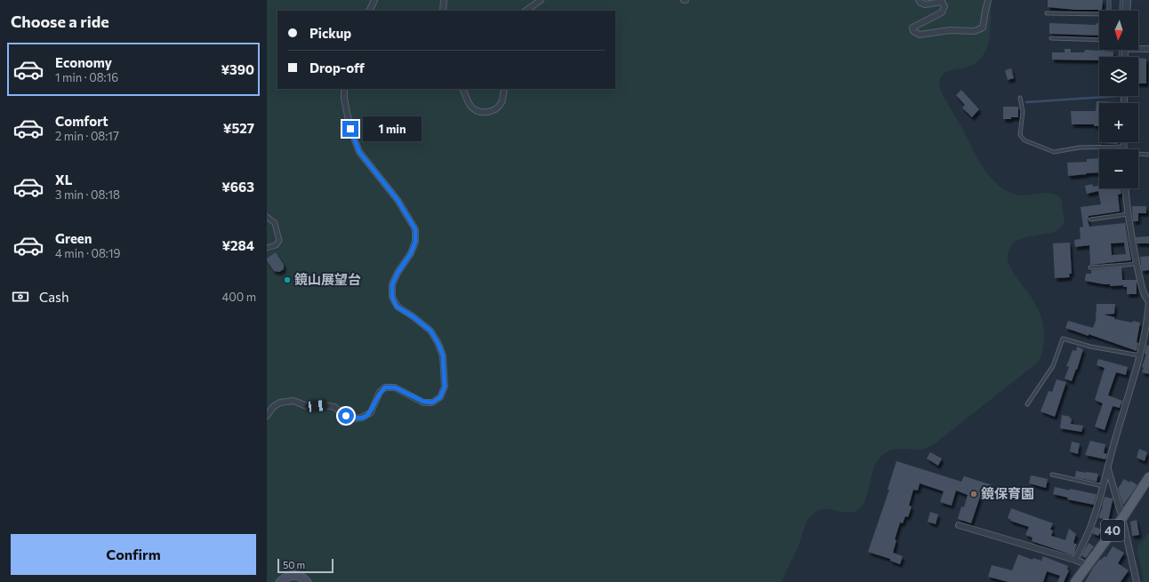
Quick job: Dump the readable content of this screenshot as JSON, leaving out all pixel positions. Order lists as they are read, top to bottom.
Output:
{
  "streets": {
    "main road": ["40"]
  },
  "places": ["鏡山展望台", "鏡保育園"],
  "scale_bar": "50 m",
  "north": "bottom",
  "page": {
    "heading": "Choose a ride",
    "map_buttons": ["+", "−"],
    "banner": ["Pickup", "Drop-off"],
    "list": [
      {
        "name": "Economy",
        "note": "1 min · 08:16",
        "value": "¥390"
      },
      {
        "name": "Comfort",
        "note": "2 min · 08:17",
        "value": "¥527"
      },
      {
        "name": "XL",
        "note": "3 min · 08:18",
        "value": "¥663"
      },
      {
        "name": "Green",
        "note": "4 min · 08:19",
        "value": "¥284"
      }
    ],
    "bubble": "1 min",
    "pay": ["Cash", "400 m"],
    "buttons": "Confirm",
    "scale": "50 m"
  }
}
